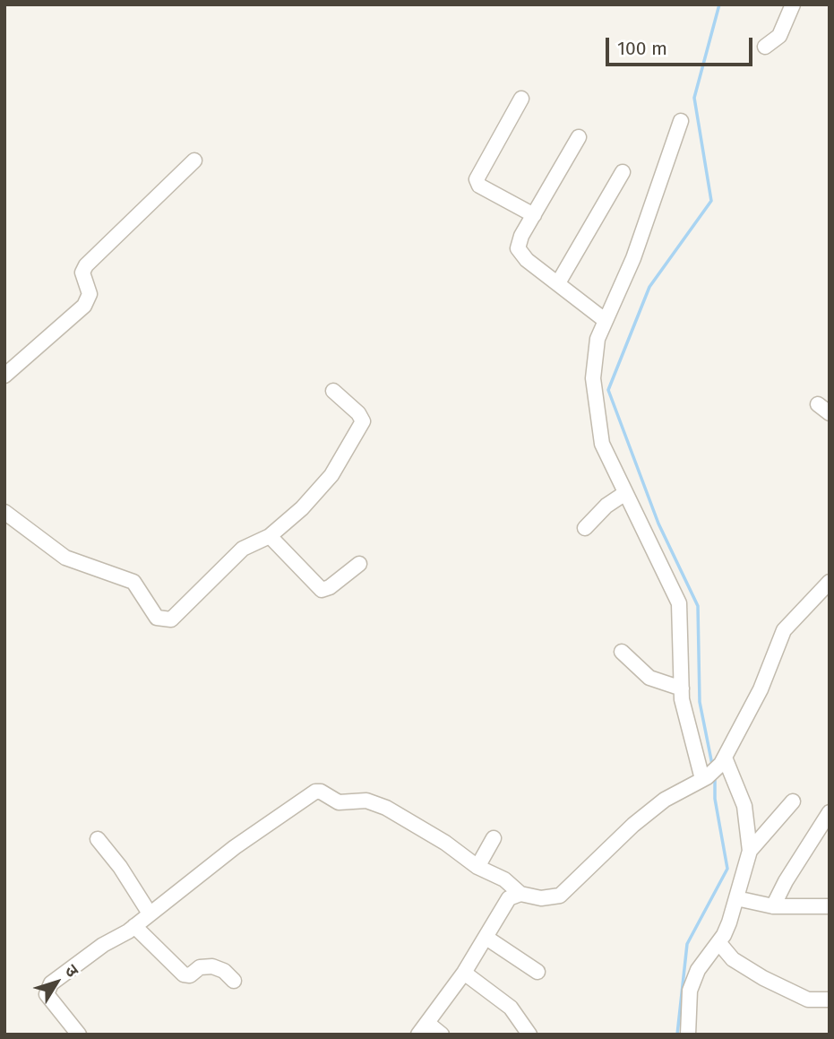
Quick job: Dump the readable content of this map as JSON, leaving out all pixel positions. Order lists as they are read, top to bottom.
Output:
{
  "scale_bar": "100 m",
  "north": "top right"
}
